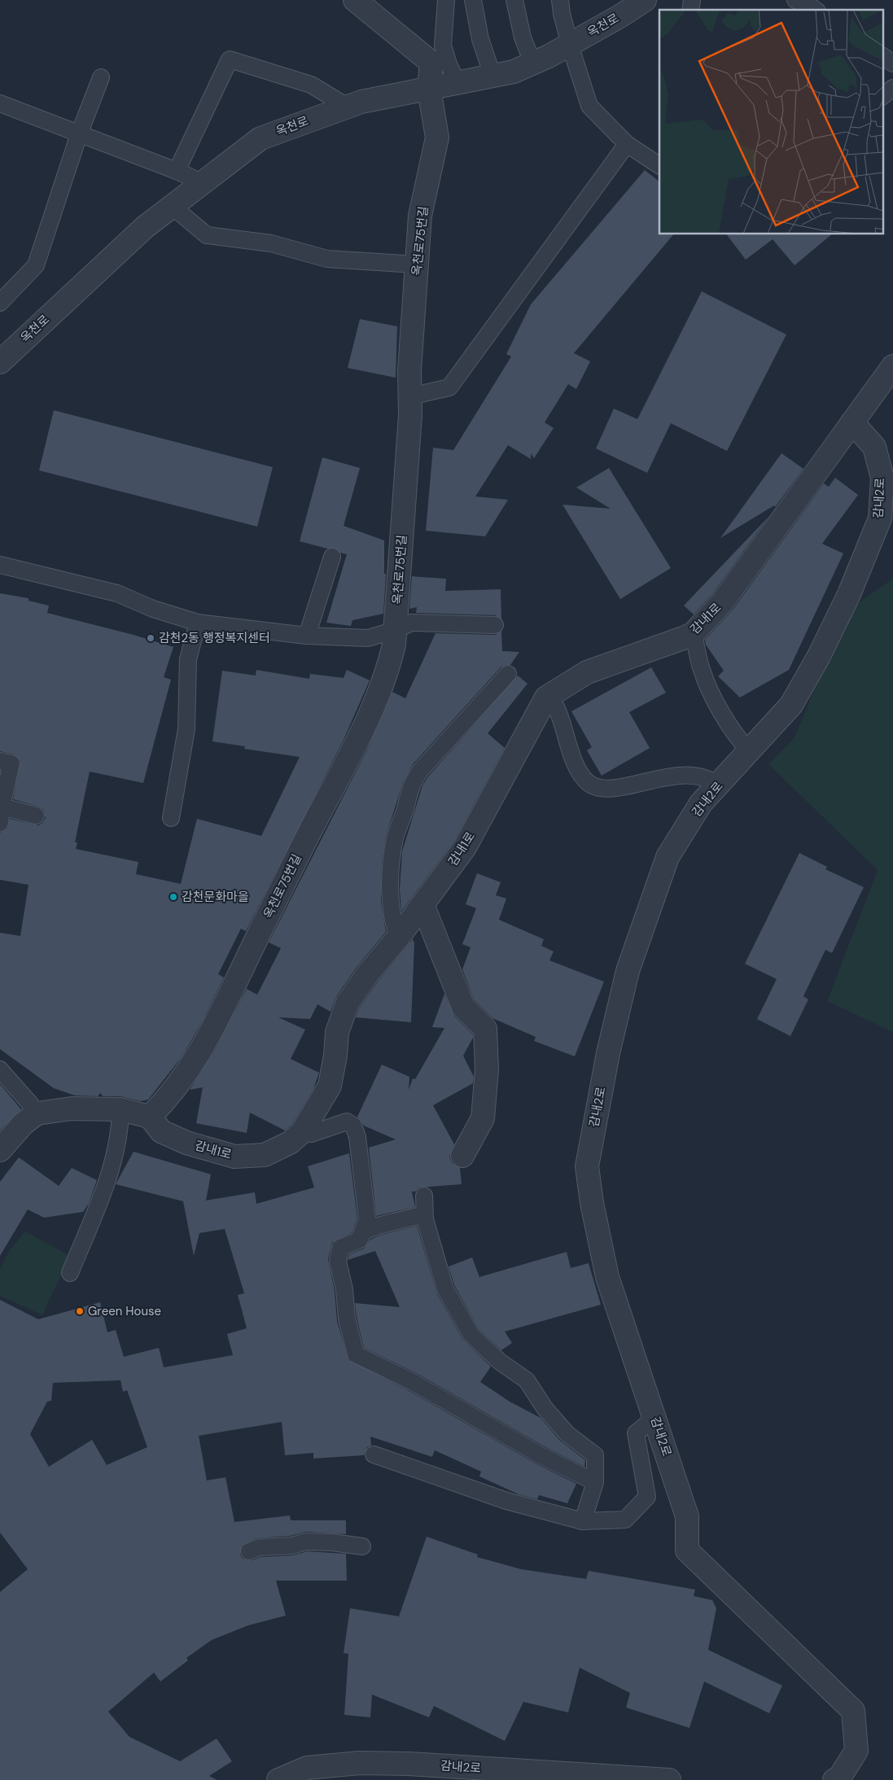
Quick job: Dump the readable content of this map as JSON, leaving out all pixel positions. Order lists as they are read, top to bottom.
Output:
{
  "streets": {
    "street": [
      "옥천로",
      "옥천로75번길",
      "감내2로",
      "감내1로"
    ]
  },
  "crossings": [
    ["옥천로", "옥천로75번길"],
    ["옥천로75번길", "감내1로"],
    ["감내2로", "감내1로"]
  ],
  "places": ["감천2동 행정복지센터", "감천문화마을", "Green House"]
}
